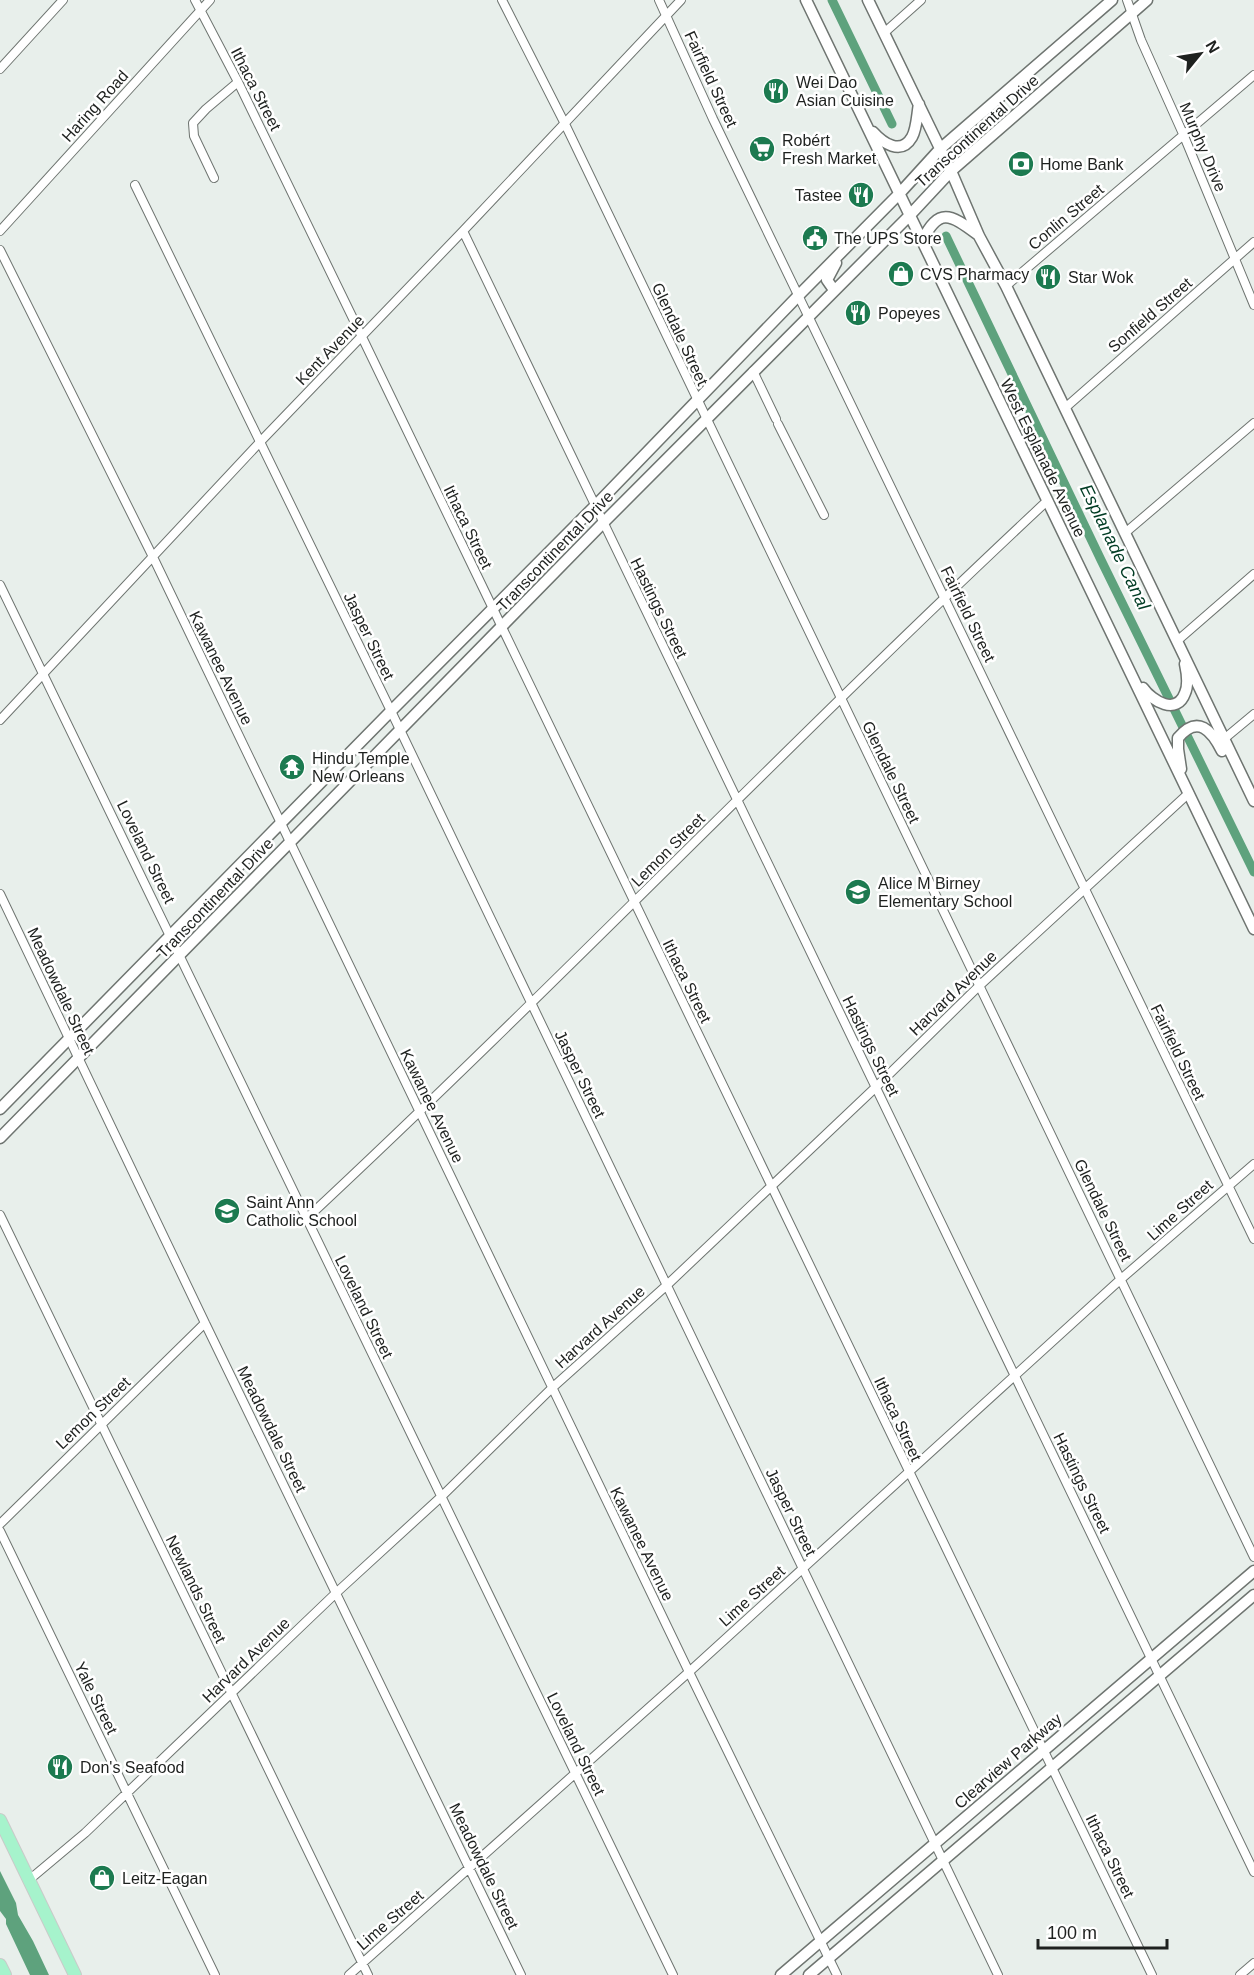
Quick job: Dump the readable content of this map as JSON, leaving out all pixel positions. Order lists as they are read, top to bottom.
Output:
{
  "streets": {
    "main road": ["Transcontinental Drive", "West Esplanade Avenue", "Clearview Parkway"],
    "street": [
      "Fairfield Street",
      "Ithaca Street",
      "Haring Road",
      "Murphy Drive",
      "Conlin Street",
      "Sonfield Street",
      "Glendale Street",
      "Kent Avenue",
      "Hastings Street",
      "Jasper Street",
      "Kawanee Avenue",
      "Lemon Street",
      "Loveland Street",
      "Meadowdale Street",
      "Harvard Avenue",
      "Lime Street",
      "Newlands Street",
      "Yale Street"
    ]
  },
  "crossings": [
    ["Fairfield Street", "Transcontinental Drive"],
    ["Fairfield Street", "Kent Avenue"],
    ["Fairfield Street", "Lemon Street"],
    ["Fairfield Street", "Harvard Avenue"],
    ["Fairfield Street", "Lime Street"],
    ["Ithaca Street", "Haring Road"],
    ["Ithaca Street", "Transcontinental Drive"],
    ["Ithaca Street", "Kent Avenue"],
    ["Ithaca Street", "Lemon Street"],
    ["Ithaca Street", "Harvard Avenue"],
    ["Ithaca Street", "Lime Street"],
    ["Ithaca Street", "Clearview Parkway"],
    ["Transcontinental Drive", "Murphy Drive"],
    ["Transcontinental Drive", "Glendale Street"],
    ["Transcontinental Drive", "West Esplanade Avenue"],
    ["Transcontinental Drive", "Hastings Street"],
    ["Transcontinental Drive", "Jasper Street"],
    ["Transcontinental Drive", "Kawanee Avenue"],
    ["Transcontinental Drive", "Loveland Street"],
    ["Transcontinental Drive", "Meadowdale Street"],
    ["Murphy Drive", "Conlin Street"],
    ["Murphy Drive", "Sonfield Street"],
    ["Glendale Street", "Kent Avenue"],
    ["Glendale Street", "Lemon Street"],
    ["Glendale Street", "Harvard Avenue"],
    ["Glendale Street", "Lime Street"],
    ["Kent Avenue", "Hastings Street"],
    ["Kent Avenue", "Jasper Street"],
    ["Kent Avenue", "Kawanee Avenue"],
    ["Kent Avenue", "Loveland Street"],
    ["West Esplanade Avenue", "Lemon Street"],
    ["West Esplanade Avenue", "Harvard Avenue"],
    ["Hastings Street", "Lemon Street"],
    ["Hastings Street", "Harvard Avenue"],
    ["Hastings Street", "Lime Street"],
    ["Hastings Street", "Clearview Parkway"],
    ["Jasper Street", "Lemon Street"],
    ["Jasper Street", "Harvard Avenue"],
    ["Jasper Street", "Lime Street"],
    ["Jasper Street", "Clearview Parkway"],
    ["Kawanee Avenue", "Lemon Street"],
    ["Kawanee Avenue", "Harvard Avenue"],
    ["Kawanee Avenue", "Lime Street"],
    ["Kawanee Avenue", "Clearview Parkway"],
    ["Lemon Street", "Loveland Street"],
    ["Lemon Street", "Meadowdale Street"],
    ["Lemon Street", "Newlands Street"],
    ["Loveland Street", "Harvard Avenue"],
    ["Loveland Street", "Lime Street"],
    ["Meadowdale Street", "Harvard Avenue"],
    ["Meadowdale Street", "Lime Street"],
    ["Harvard Avenue", "Newlands Street"],
    ["Harvard Avenue", "Yale Street"],
    ["Lime Street", "Newlands Street"]
  ],
  "water": ["Esplanade Canal"],
  "places": {
    "restaurant": [
      "Wei Dao Asian Cuisine",
      "Tastee",
      "Star Wok",
      "Popeyes",
      "Don's Seafood"
    ],
    "supermarket": ["Robért Fresh Market"],
    "bank": ["Home Bank"],
    "public building": ["The UPS Store"],
    "shop": ["CVS Pharmacy", "Leitz-Eagan"],
    "temple": ["Hindu Temple New Orleans"],
    "school or university": ["Alice M Birney Elementary School", "Saint Ann Catholic School"]
  },
  "scale_bar": "100 m",
  "north": "top right"
}
